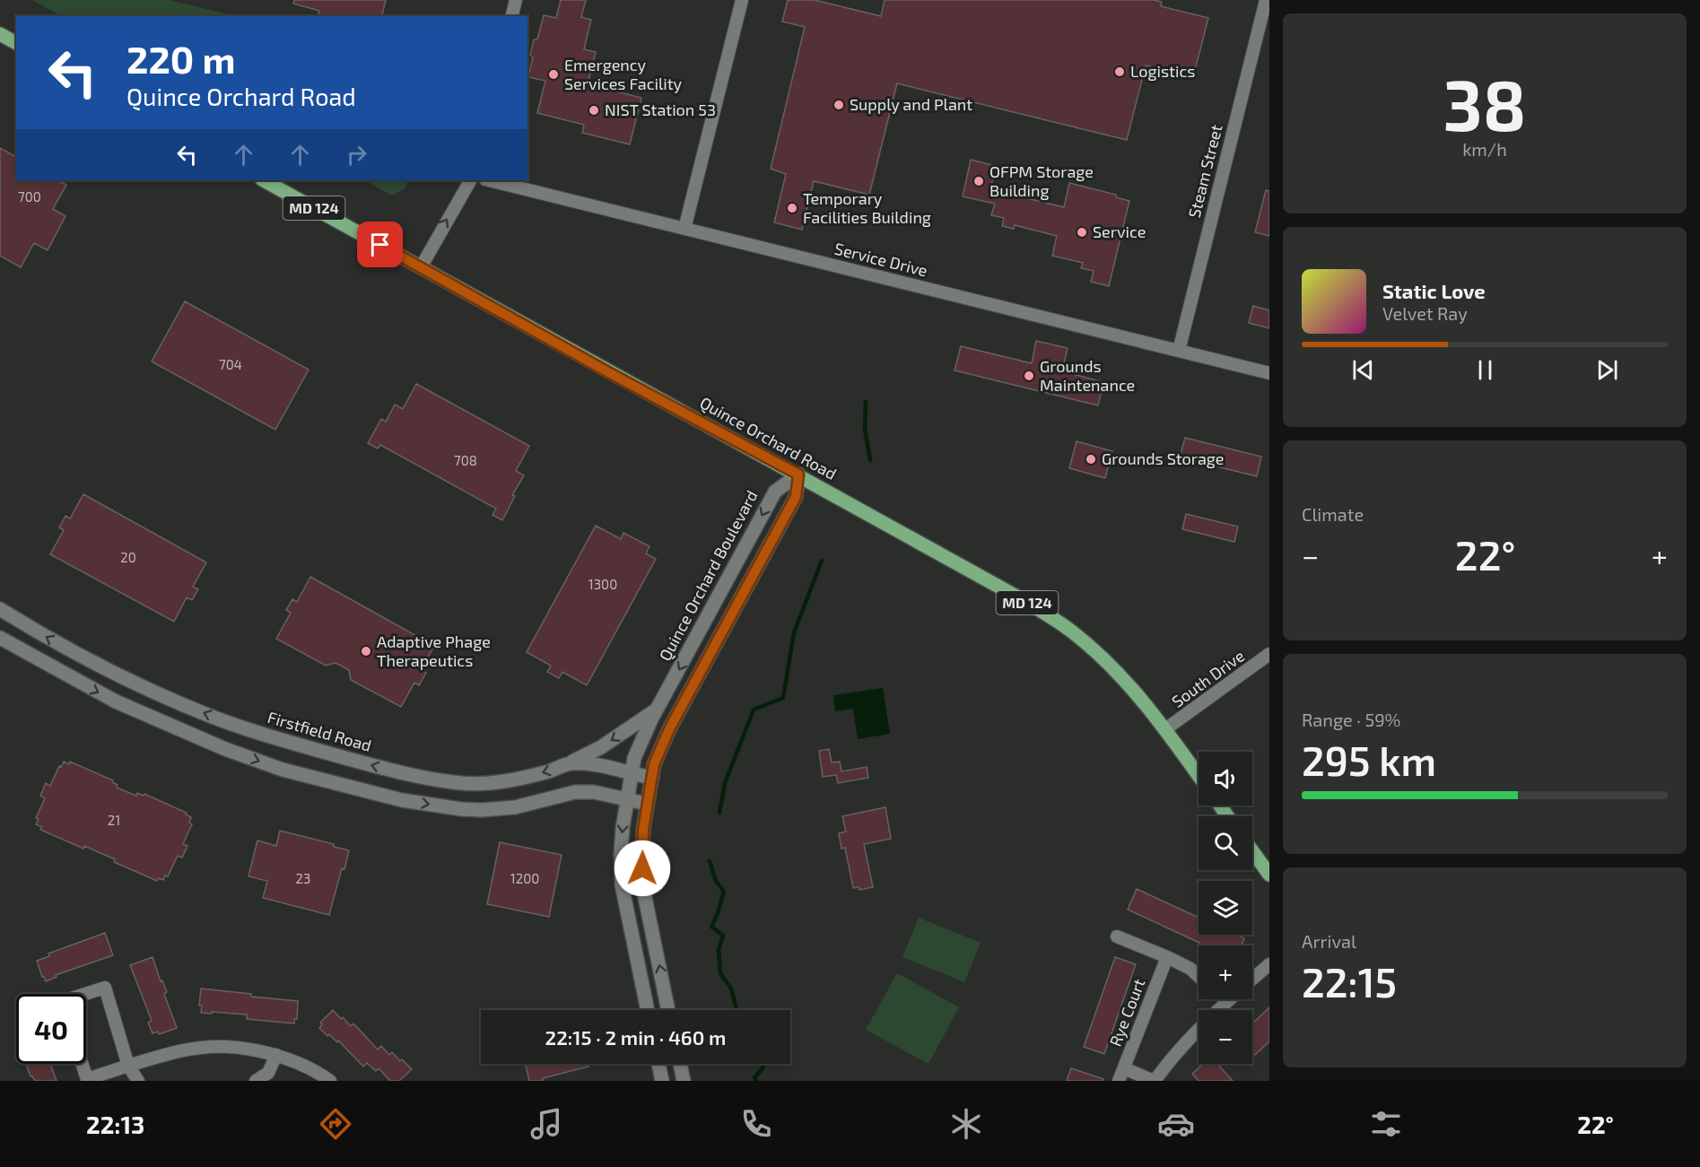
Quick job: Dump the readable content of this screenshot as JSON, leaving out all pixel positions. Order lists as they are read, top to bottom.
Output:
{
  "streets": {
    "main road": ["MD 124", "Quince Orchard Road"],
    "street": [
      "Steam Street",
      "Service Drive",
      "Quince Orchard Boulevard",
      "South Drive",
      "Firstfield Road",
      "Rye Court"
    ]
  },
  "crossings": [
    ["Steam Street", "Service Drive"],
    ["Quince Orchard Road", "Quince Orchard Boulevard"],
    ["Quince Orchard Road", "South Drive"],
    ["Quince Orchard Boulevard", "Firstfield Road"]
  ],
  "places": [
    "Logistics",
    "Emergency Services Facility",
    "Supply and Plant",
    "NIST Station 53",
    "OFPM Storage Building",
    "Temporary Facilities Building",
    "Service",
    "Grounds Maintenance",
    "Grounds Storage",
    "Adaptive Phage Therapeutics"
  ],
  "house_numbers": [
    "700",
    "704",
    "708",
    "20",
    "1300",
    "21",
    "23",
    "1200"
  ],
  "page": {
    "tile": [
      ["38", "km/h"],
      "Climate",
      ["Range · 59%", "295 km"],
      ["Arrival", "22:15"]
    ],
    "turn": ["220 m", "Quince Orchard Road"],
    "song": ["Static Love", "Velvet Ray"],
    "heat": ["−", "22°", "+"],
    "map_buttons": ["+", "−"],
    "limit": "40",
    "trip": "22:15 · 2 min · 460 m",
    "tabs": ["22:13", "22°"]
  }
}
